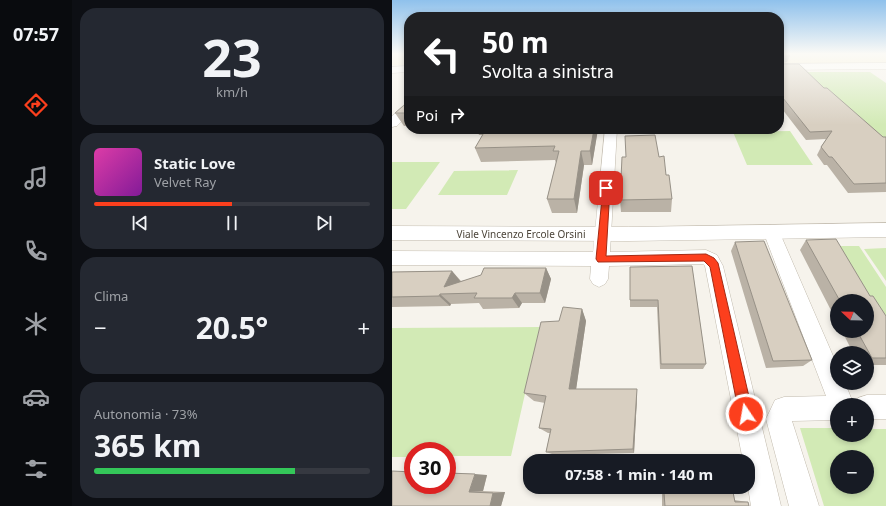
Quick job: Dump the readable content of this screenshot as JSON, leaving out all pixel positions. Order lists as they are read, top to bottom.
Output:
{
  "streets": {
    "street": ["Viale Vincenzo Ercole Orsini"]
  },
  "north": "left",
  "page": {
    "tabs": "07:57",
    "tile": [
      ["23", "km/h"],
      "Clima",
      ["Autonomia · 73%", "365 km"]
    ],
    "turn": ["50 m", "Svolta a sinistra"],
    "then": "Poi",
    "song": ["Static Love", "Velvet Ray"],
    "map_buttons": ["+", "−"],
    "heat": ["−", "20.5°", "+"],
    "limit": "30",
    "trip": "07:58 · 1 min · 140 m"
  }
}
